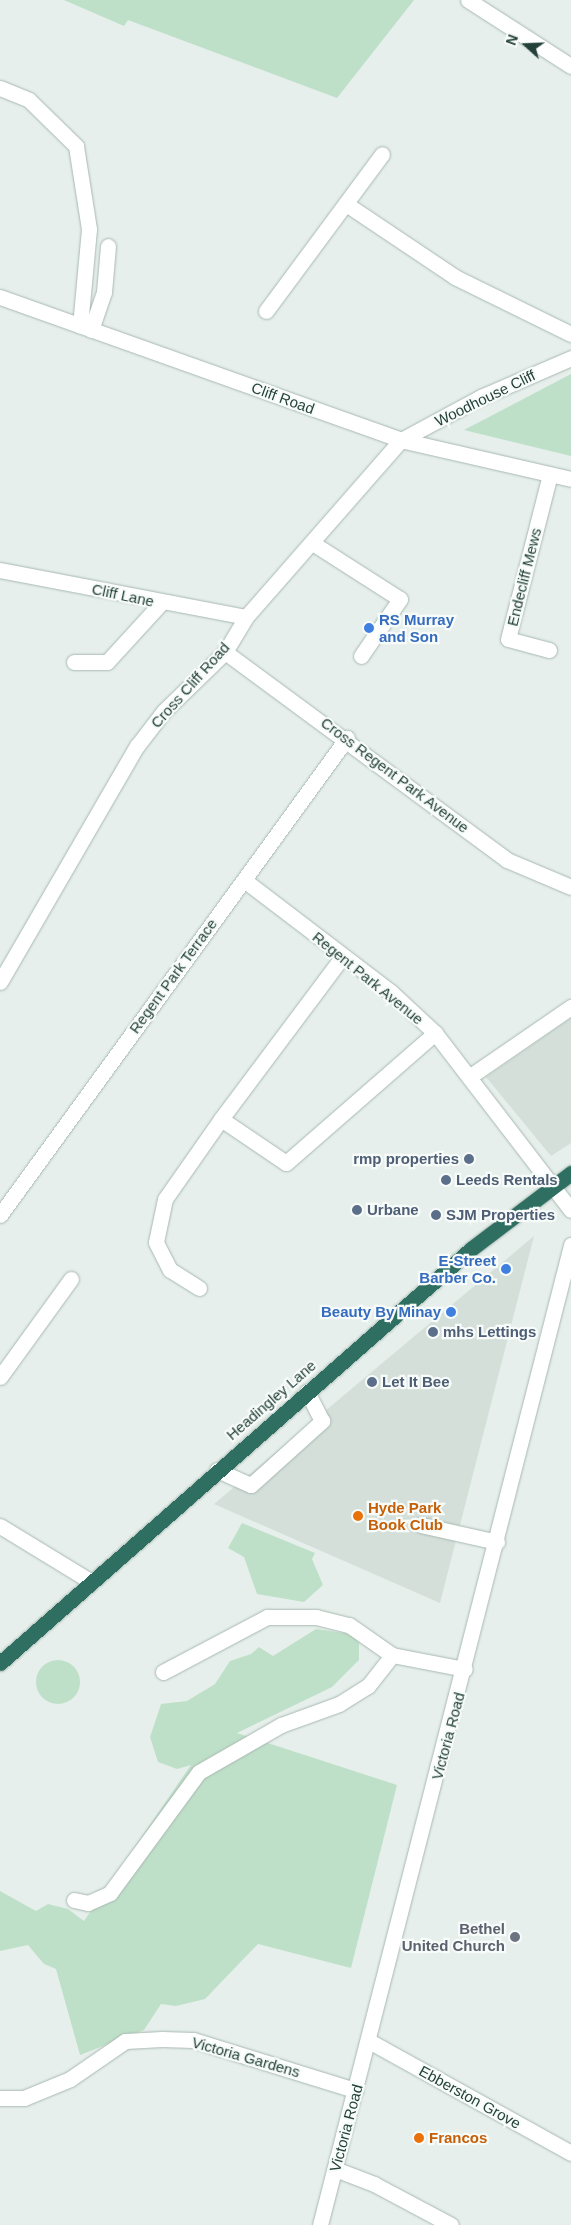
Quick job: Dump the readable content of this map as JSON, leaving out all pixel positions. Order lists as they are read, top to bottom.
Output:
{
  "streets": {
    "highway": ["Headingley Lane"],
    "street": [
      "Cliff Road",
      "Woodhouse Cliff",
      "Endecliff Mews",
      "Cliff Lane",
      "Cross Cliff Road",
      "Cross Regent Park Avenue",
      "Regent Park Terrace",
      "Regent Park Avenue",
      "Victoria Road",
      "Victoria Gardens",
      "Ebberston Grove"
    ]
  },
  "crossings": [
    ["Cliff Road", "Woodhouse Cliff"],
    ["Cliff Road", "Endecliff Mews"],
    ["Cliff Road", "Cross Cliff Road"],
    ["Woodhouse Cliff", "Cross Cliff Road"],
    ["Cliff Lane", "Cross Cliff Road"],
    ["Cross Cliff Road", "Cross Regent Park Avenue"],
    ["Cross Regent Park Avenue", "Regent Park Terrace"],
    ["Regent Park Terrace", "Regent Park Avenue"],
    ["Regent Park Avenue", "Headingley Lane"],
    ["Victoria Road", "Victoria Gardens"],
    ["Victoria Road", "Ebberston Grove"]
  ],
  "places": [
    "RS Murray and Son",
    "rmp properties",
    "Leeds Rentals",
    "Urbane",
    "SJM Properties",
    "E-Street Barber Co.",
    "Beauty By Minay",
    "mhs Lettings",
    "Let It Bee",
    "Hyde Park Book Club",
    "Bethel United Church",
    "Francos"
  ],
  "north": "left"
}
